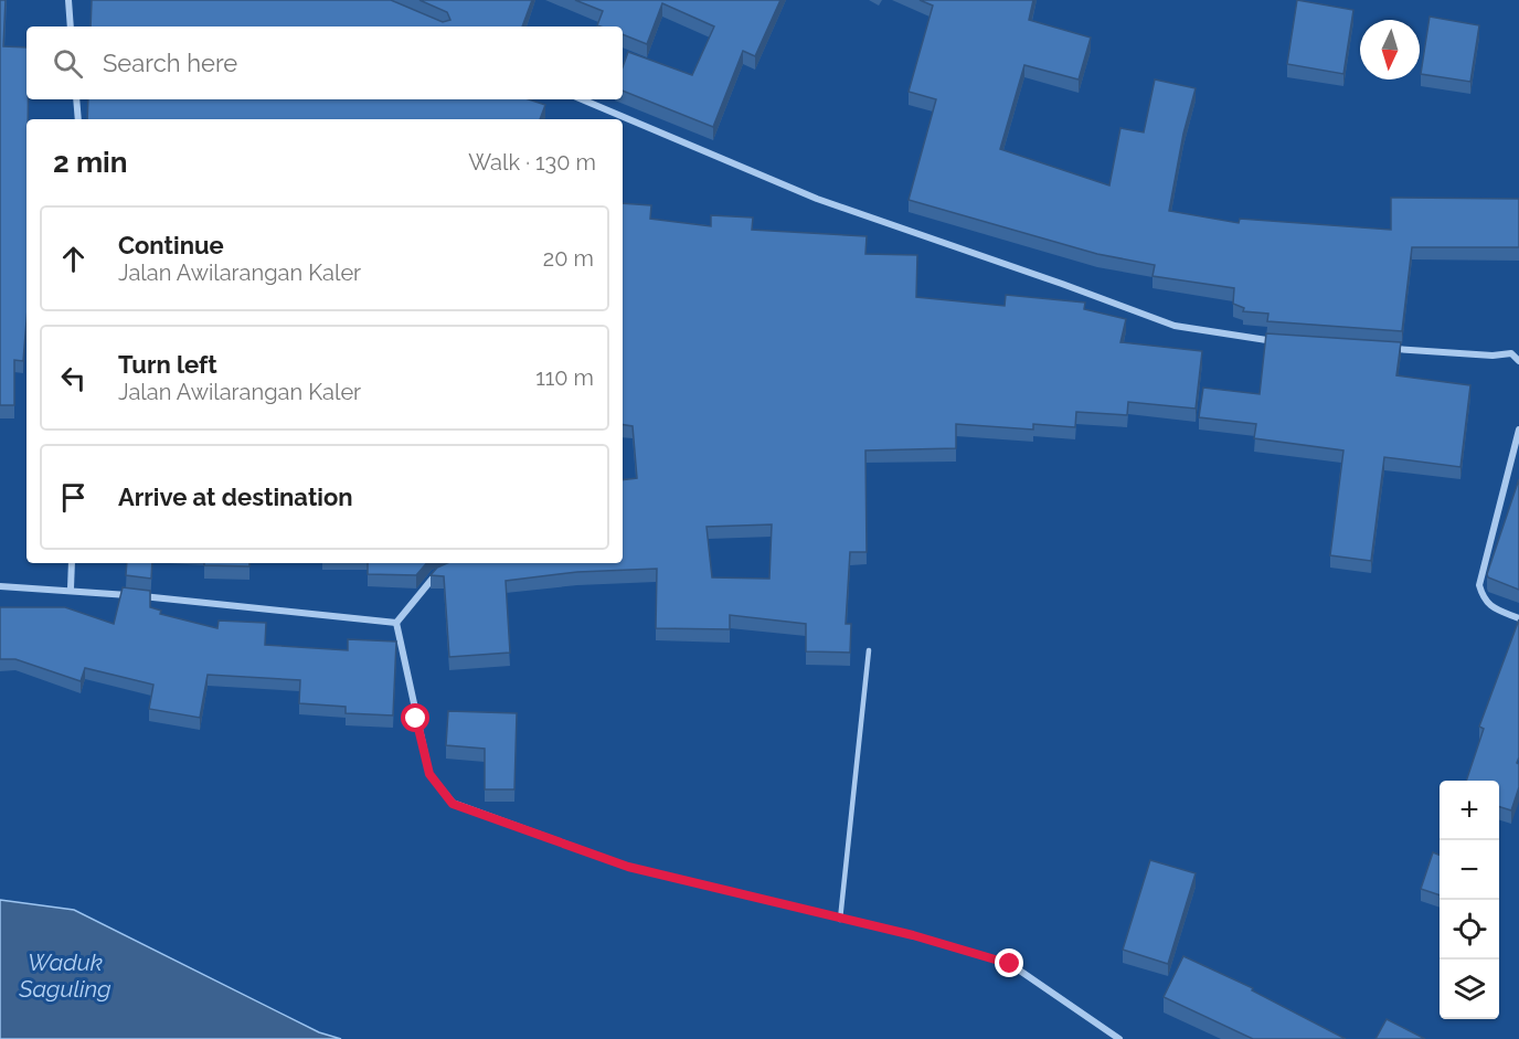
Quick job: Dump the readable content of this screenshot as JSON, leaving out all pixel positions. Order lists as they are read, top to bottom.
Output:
{
  "water": ["Waduk Saguling"],
  "north": "bottom",
  "page": {
    "search": "Search here",
    "heading": ["2 min", "Walk · 130 m"],
    "list": [
      ["Continue", "Jalan Awilarangan Kaler", "20 m"],
      ["Turn left", "Jalan Awilarangan Kaler", "110 m"],
      "Arrive at destination"
    ],
    "map_buttons": ["+", "−"]
  }
}
